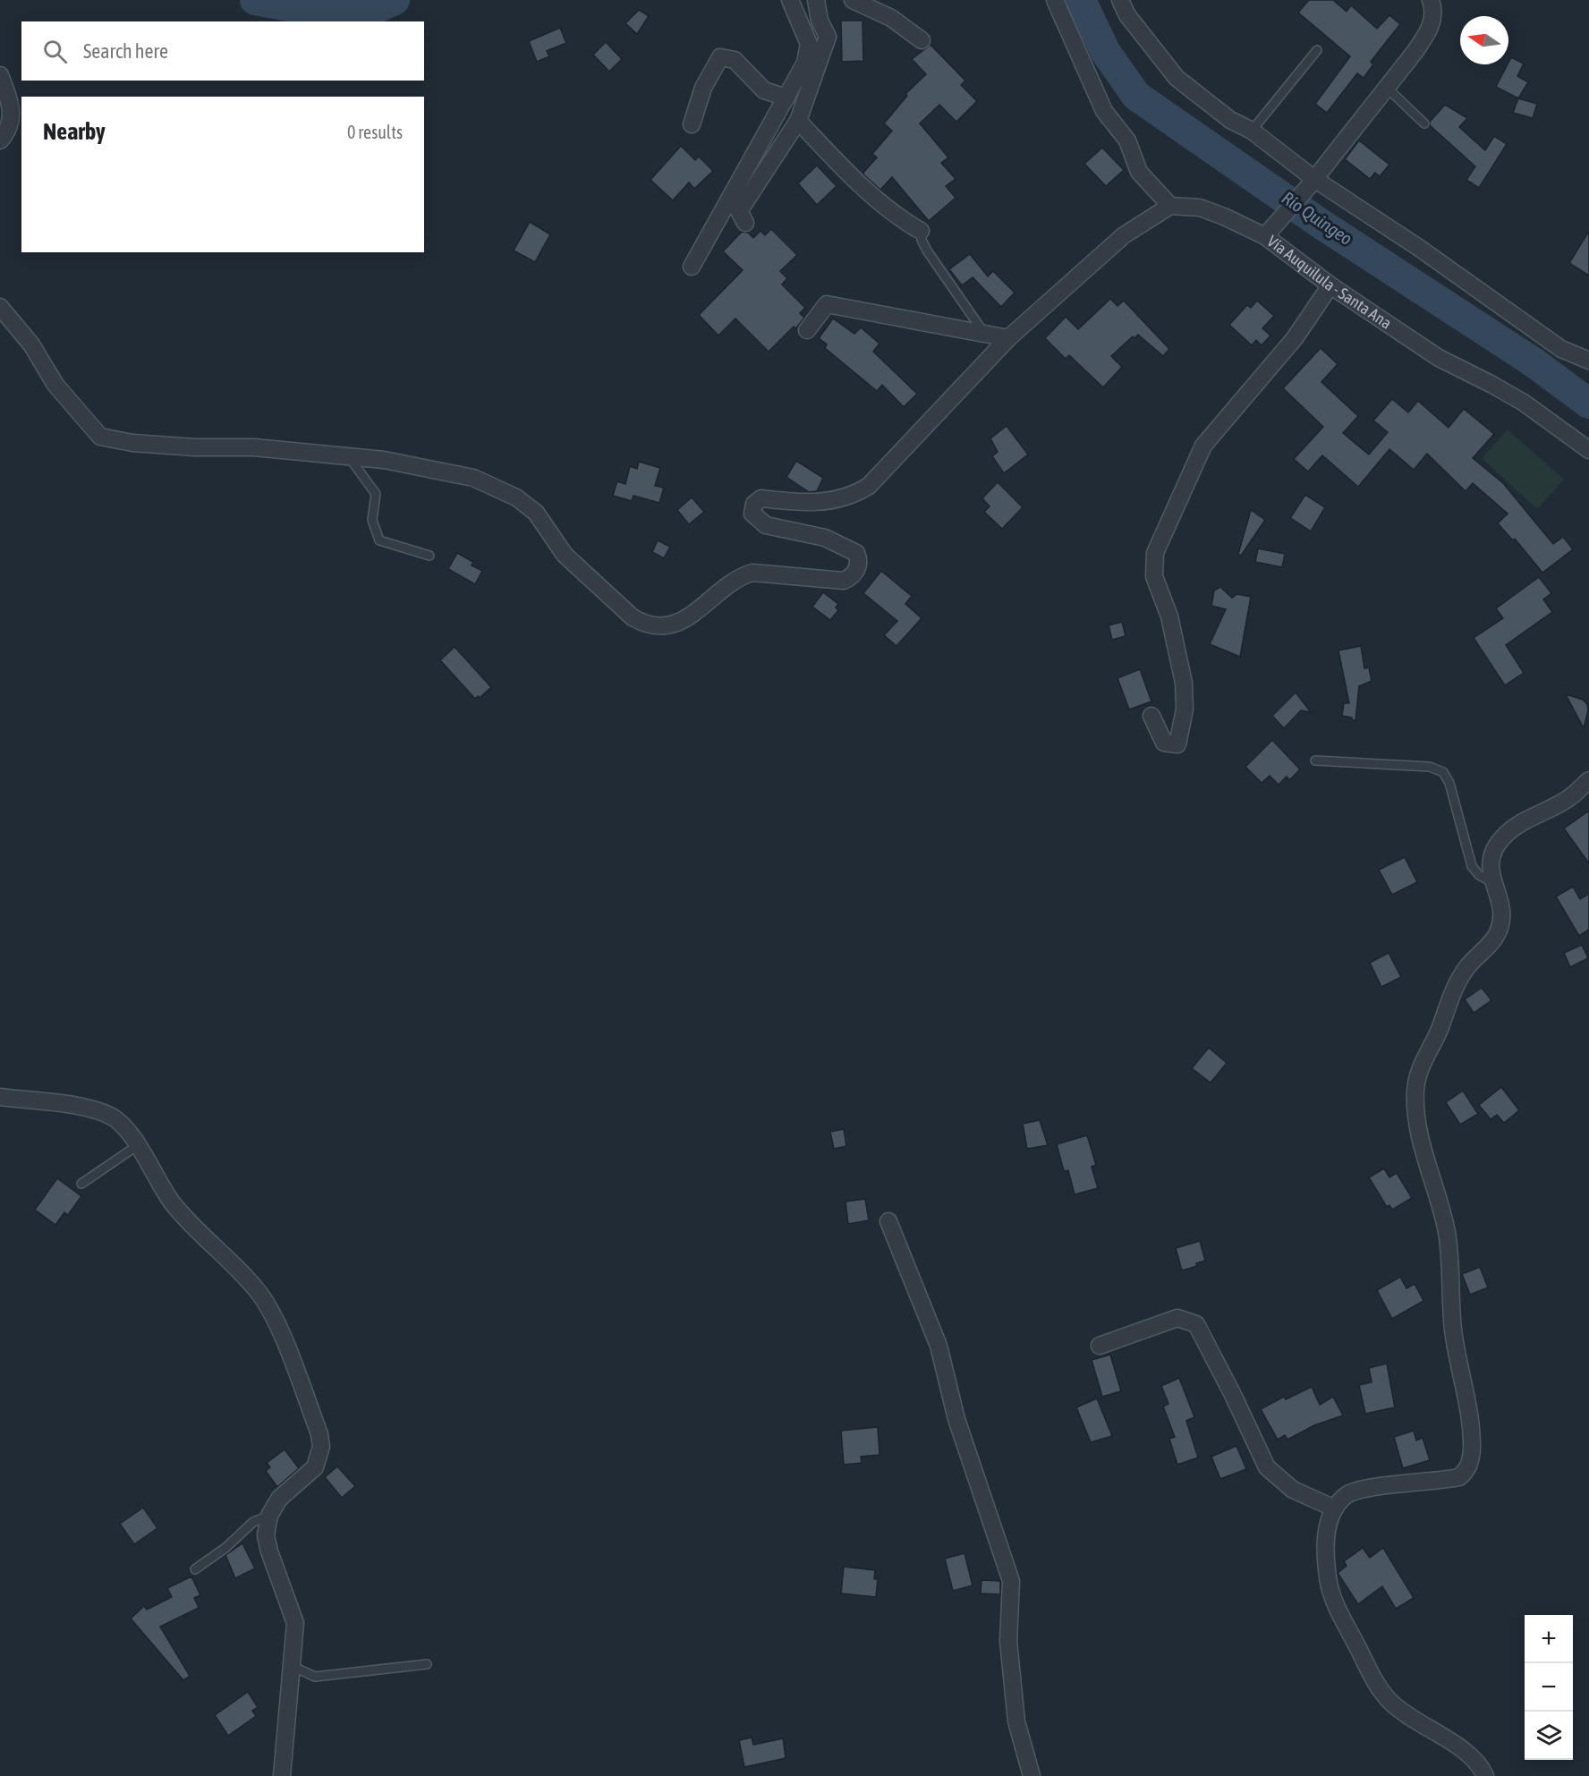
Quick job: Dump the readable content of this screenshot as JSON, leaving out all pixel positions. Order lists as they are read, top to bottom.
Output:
{
  "streets": {
    "street": ["Vía Auquilula - Santa Ana"]
  },
  "water": ["Río Quingeo"],
  "north": "left",
  "page": {
    "search": "Search here",
    "heading": ["Nearby", "0 results"],
    "map_buttons": ["+", "−"]
  }
}
